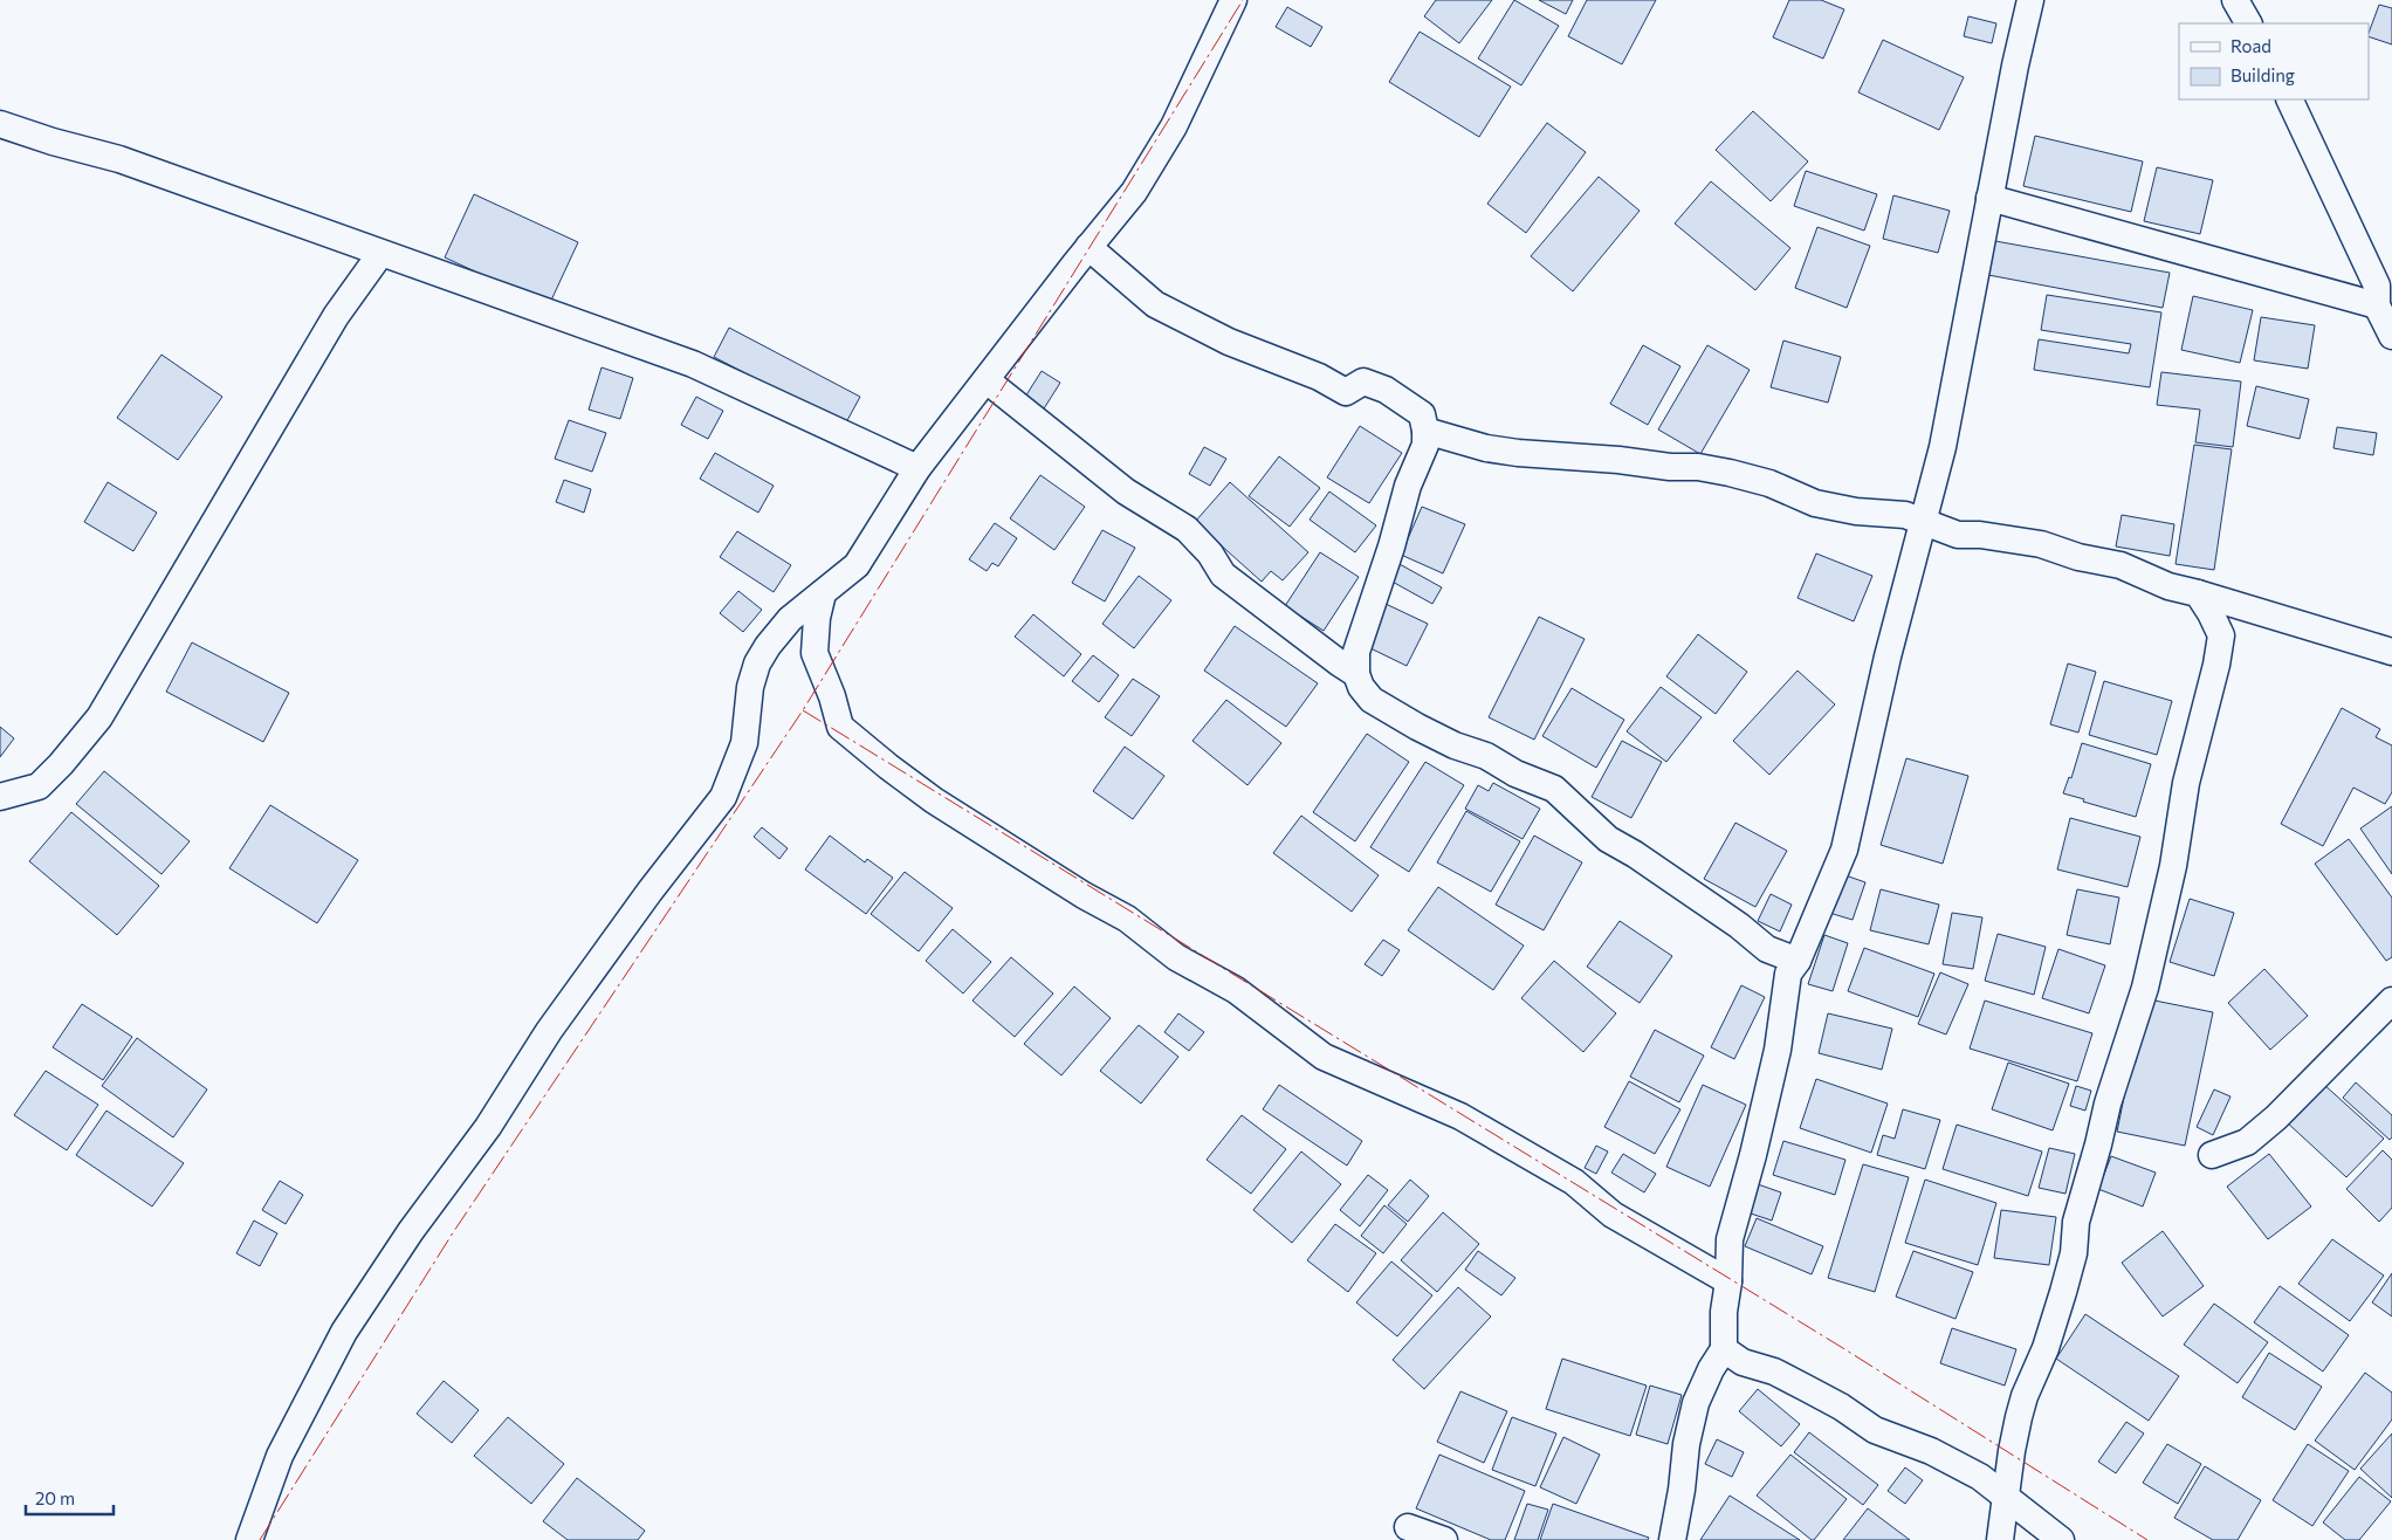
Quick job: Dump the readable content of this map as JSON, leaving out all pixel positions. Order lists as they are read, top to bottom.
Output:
{
  "legend": ["Road", "Building"],
  "scale_bar": "20 m"
}
